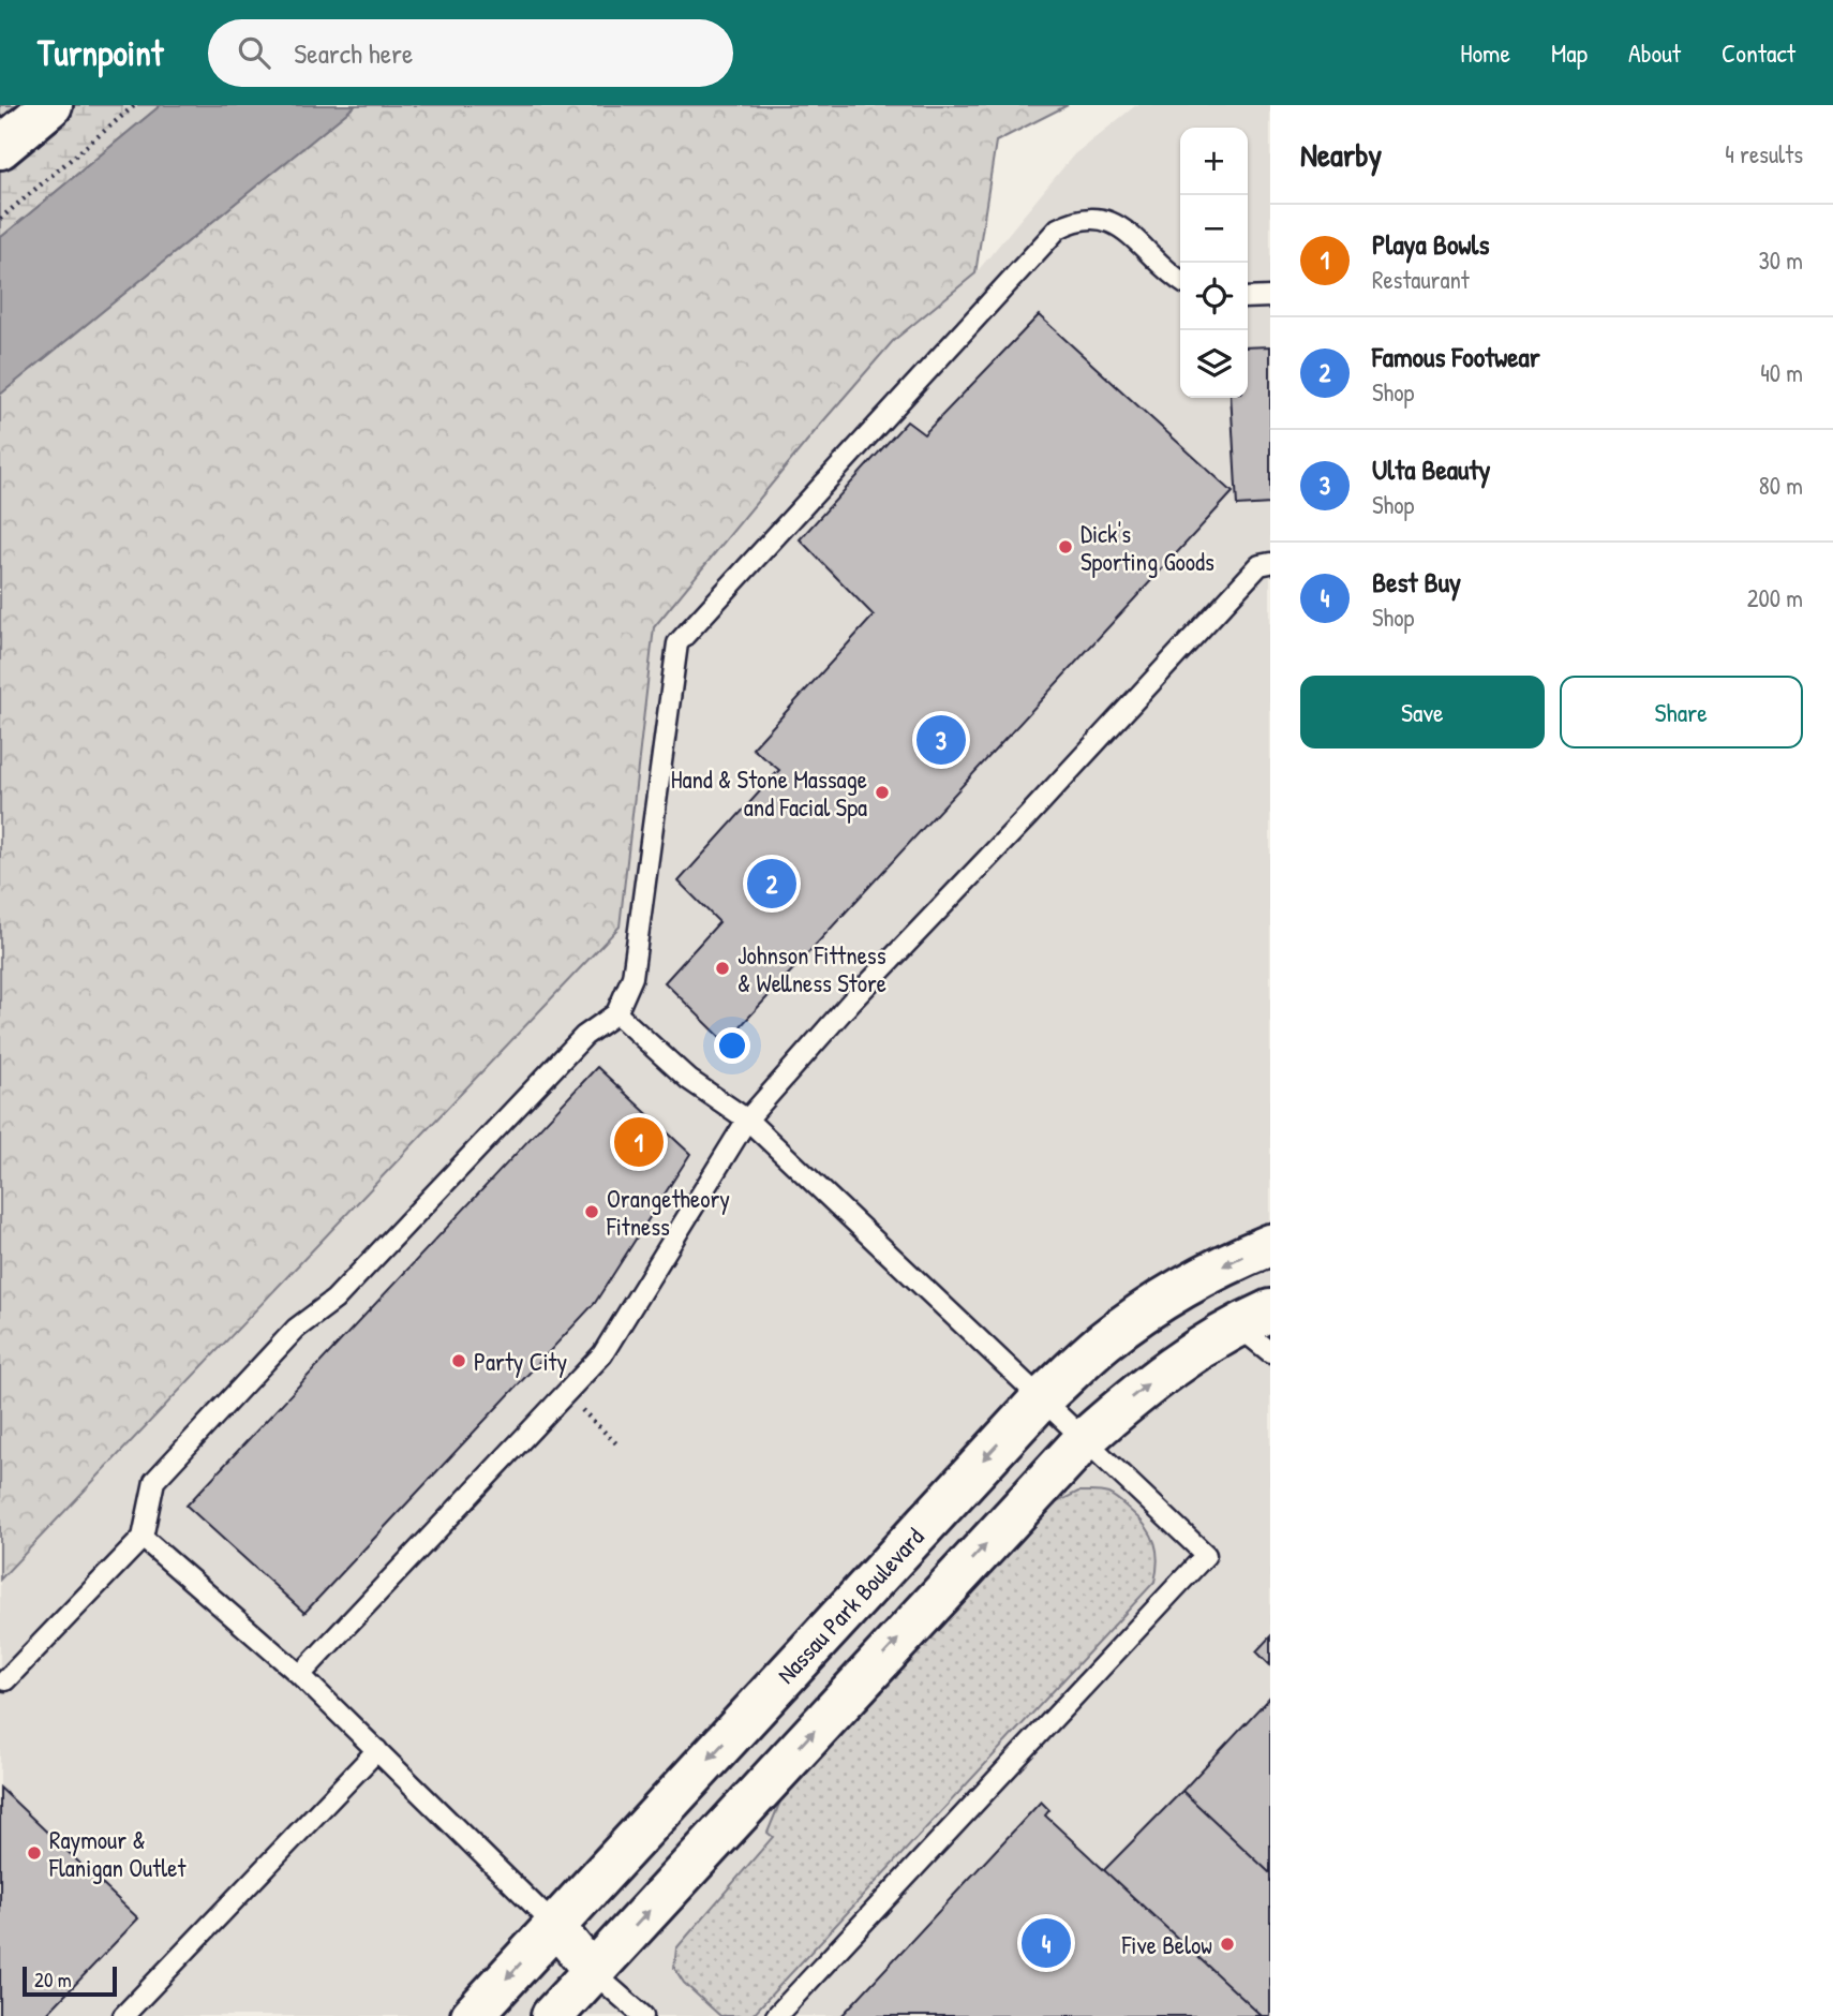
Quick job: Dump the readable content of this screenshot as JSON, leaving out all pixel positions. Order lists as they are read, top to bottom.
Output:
{
  "streets": {
    "street": ["Nassau Park Boulevard"]
  },
  "places": [
    "Dick's Sporting Goods",
    "Hand & Stone Massage and Facial Spa",
    "Johnson Fittness & Wellness Store",
    "Orangetheory Fitness",
    "Party City",
    "Raymour & Flanigan Outlet",
    "Five Below"
  ],
  "scale_bar": "20 m",
  "page": {
    "header": "Turnpoint",
    "search": "Search here",
    "nav": [
      "Home",
      "Map",
      "About",
      "Contact"
    ],
    "heading": ["Nearby", "4 results"],
    "map_buttons": ["+", "−"],
    "list": [
      {
        "mark": "1",
        "name": "Playa Bowls",
        "note": "Restaurant",
        "value": "30 m"
      },
      {
        "mark": "2",
        "name": "Famous Footwear",
        "note": "Shop",
        "value": "40 m"
      },
      {
        "mark": "3",
        "name": "Ulta Beauty",
        "note": "Shop",
        "value": "80 m"
      },
      {
        "mark": "4",
        "name": "Best Buy",
        "note": "Shop",
        "value": "200 m"
      }
    ],
    "buttons": ["Save", "Share"],
    "pins": [
      "3",
      "2",
      "1",
      "4"
    ],
    "scale": "20 m"
  }
}
